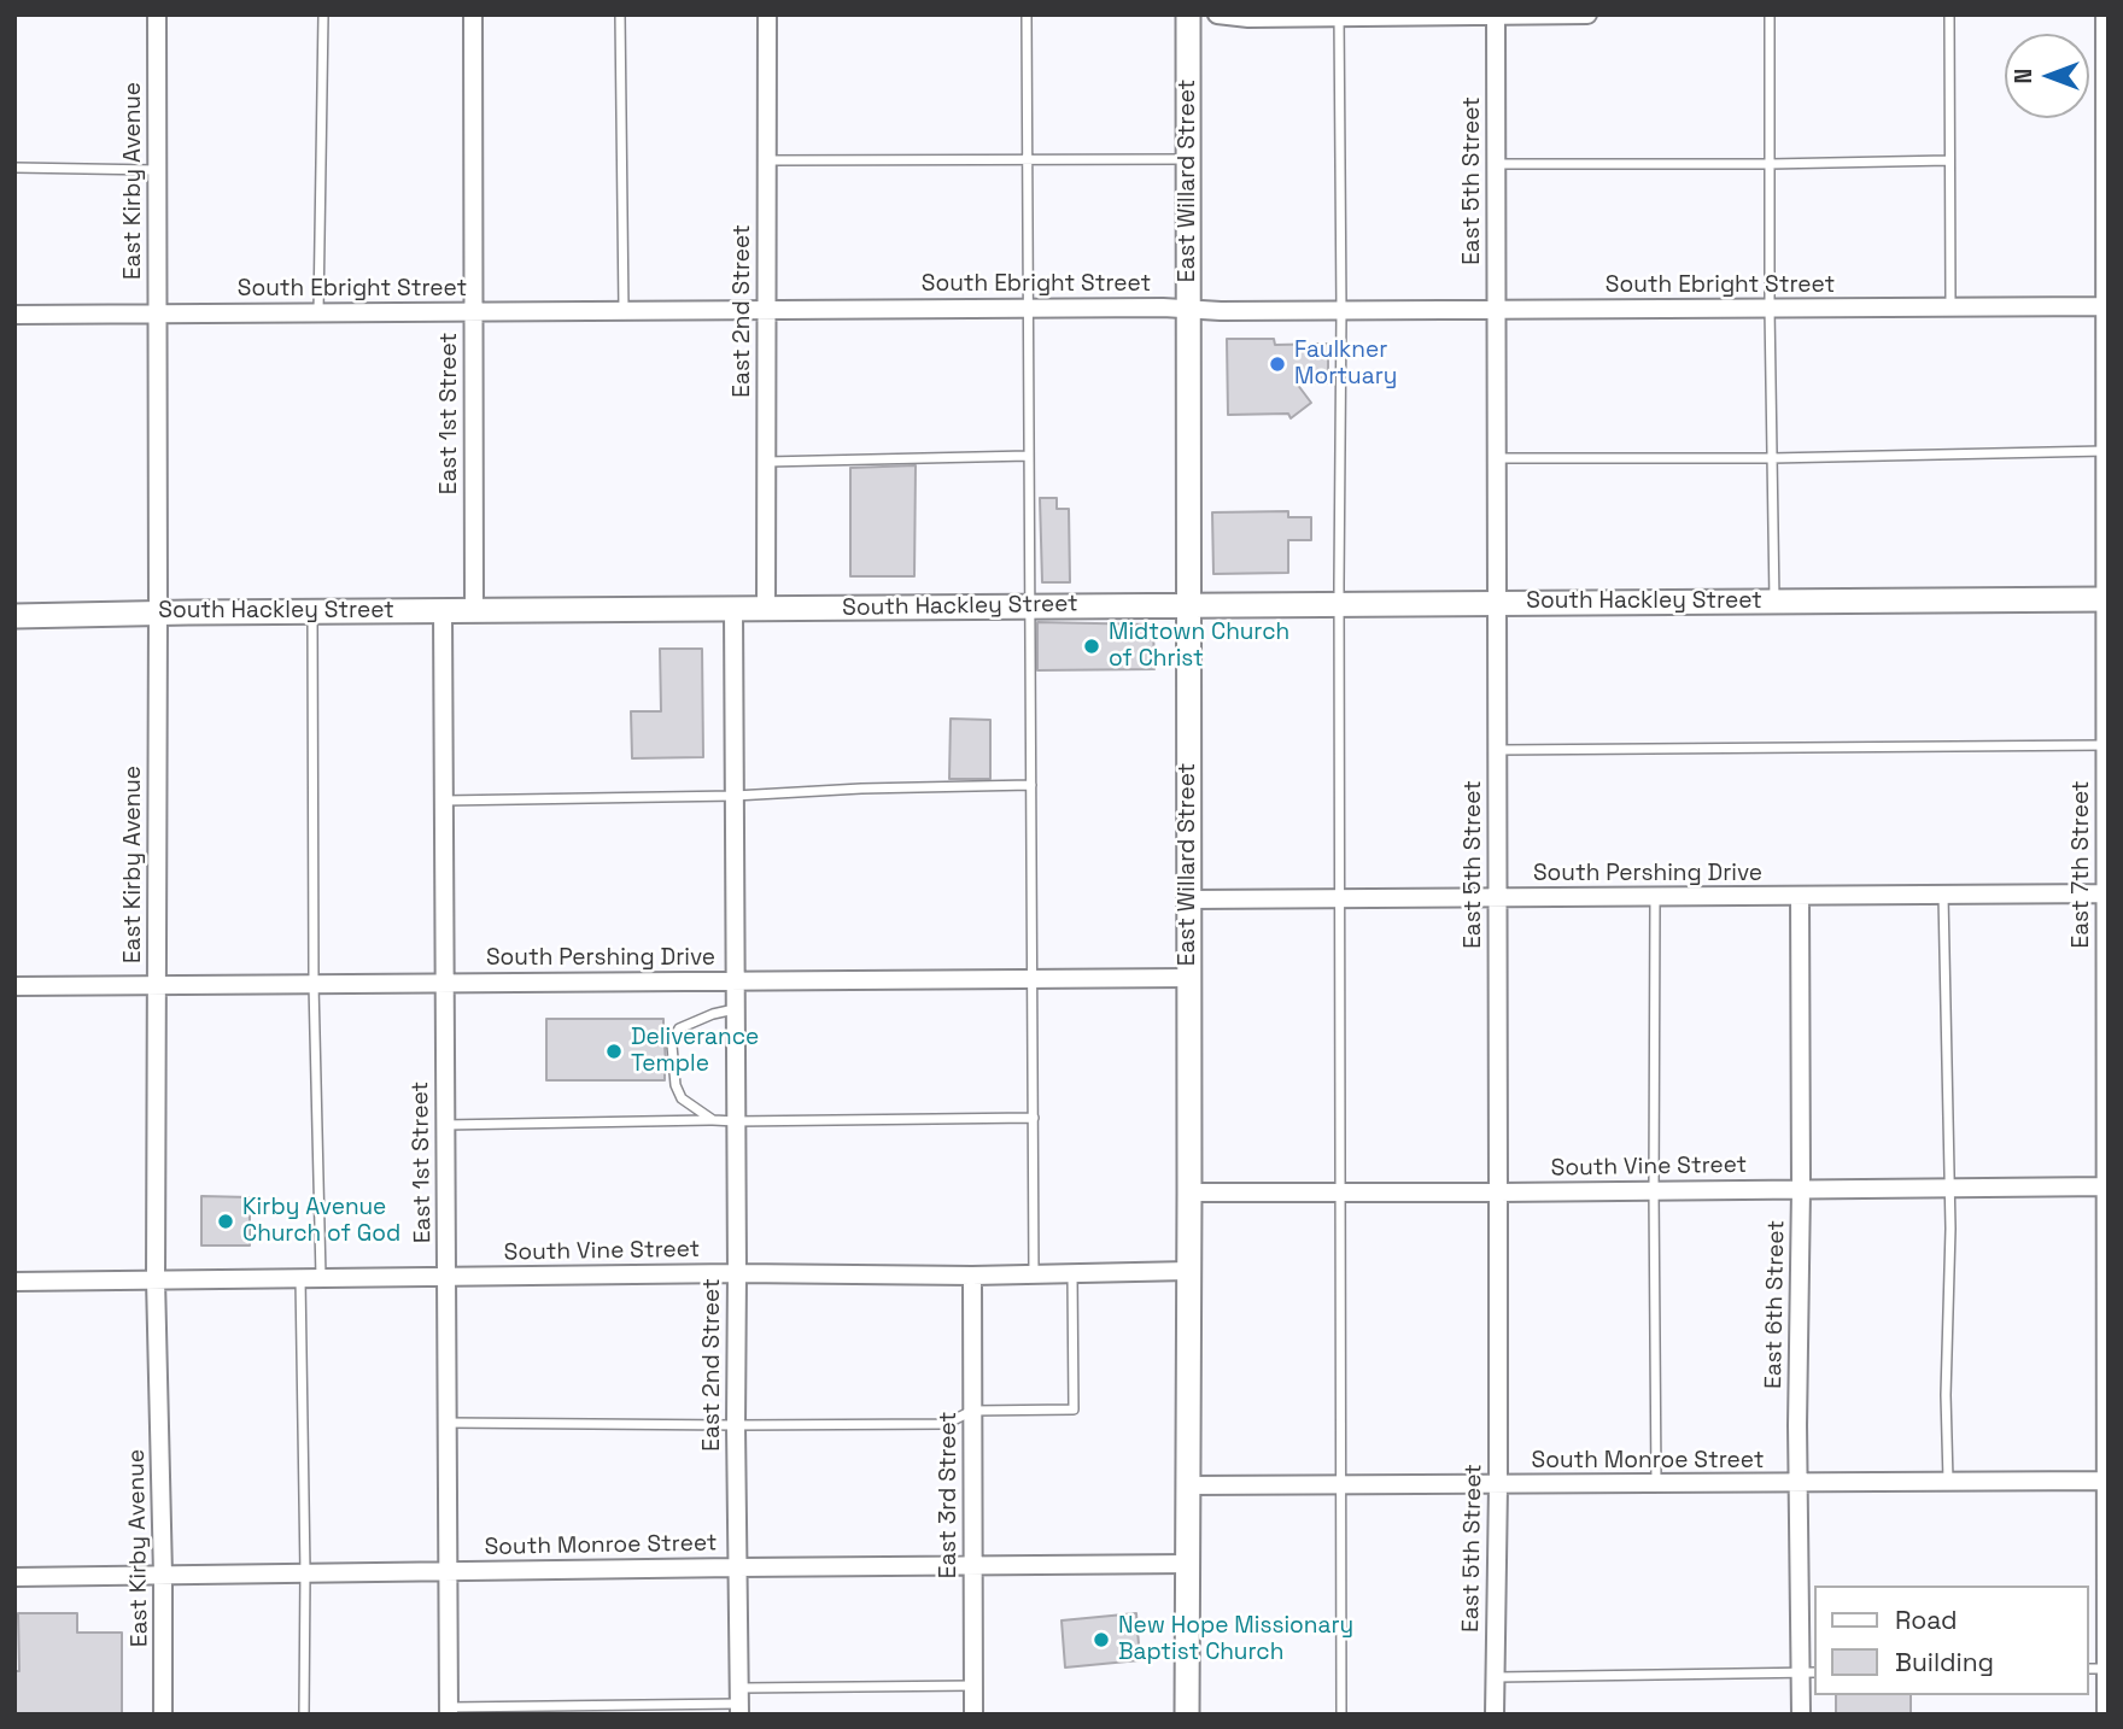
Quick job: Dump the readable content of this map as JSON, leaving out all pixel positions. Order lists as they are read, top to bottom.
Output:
{
  "streets": {
    "street": [
      "East Kirby Avenue",
      "East Willard Street",
      "East 5th Street",
      "South Ebright Street",
      "East 2nd Street",
      "East 1st Street",
      "South Hackley Street",
      "East 7th Street",
      "South Pershing Drive",
      "South Vine Street",
      "East 6th Street",
      "South Monroe Street",
      "East 3rd Street"
    ]
  },
  "crossings": [
    ["East Kirby Avenue", "South Ebright Street"],
    ["East Kirby Avenue", "South Hackley Street"],
    ["East Kirby Avenue", "South Pershing Drive"],
    ["East Kirby Avenue", "South Vine Street"],
    ["East Kirby Avenue", "South Monroe Street"],
    ["East Willard Street", "South Ebright Street"],
    ["East Willard Street", "South Hackley Street"],
    ["East Willard Street", "South Pershing Drive"],
    ["East Willard Street", "South Vine Street"],
    ["East Willard Street", "South Monroe Street"],
    ["East 5th Street", "South Ebright Street"],
    ["East 5th Street", "South Hackley Street"],
    ["East 5th Street", "South Pershing Drive"],
    ["East 5th Street", "South Vine Street"],
    ["East 5th Street", "South Monroe Street"],
    ["South Ebright Street", "East 2nd Street"],
    ["South Ebright Street", "East 1st Street"],
    ["South Ebright Street", "East 7th Street"],
    ["East 2nd Street", "South Hackley Street"],
    ["East 2nd Street", "South Pershing Drive"],
    ["East 2nd Street", "South Vine Street"],
    ["East 2nd Street", "South Monroe Street"],
    ["East 1st Street", "South Hackley Street"],
    ["East 1st Street", "South Pershing Drive"],
    ["East 1st Street", "South Vine Street"],
    ["East 1st Street", "South Monroe Street"],
    ["South Hackley Street", "East 7th Street"],
    ["East 7th Street", "South Pershing Drive"],
    ["East 7th Street", "South Vine Street"],
    ["East 7th Street", "South Monroe Street"],
    ["South Pershing Drive", "East 6th Street"],
    ["South Vine Street", "East 6th Street"],
    ["South Vine Street", "East 3rd Street"],
    ["East 6th Street", "South Monroe Street"],
    ["South Monroe Street", "East 3rd Street"]
  ],
  "places": [
    "Faulkner Mortuary",
    "Midtown Church of Christ",
    "Deliverance Temple",
    "Kirby Avenue Church of God",
    "New Hope Missionary Baptist Church"
  ],
  "legend": ["Road", "Building"],
  "north": "left"
}
